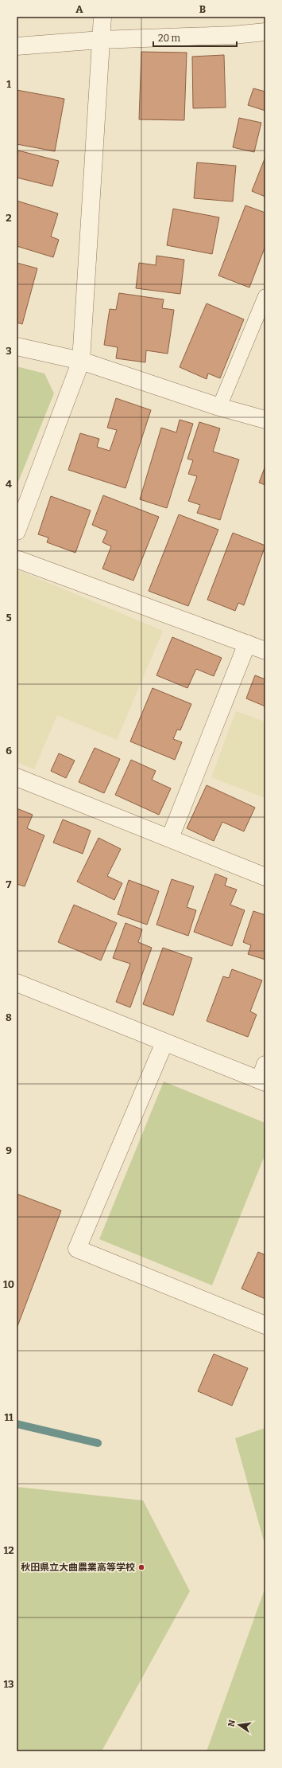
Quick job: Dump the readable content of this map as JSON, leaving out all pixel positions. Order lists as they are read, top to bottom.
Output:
{
  "places": ["秋田県立大曲農業高等学校"],
  "scale_bar": "20 m",
  "north": "left",
  "grid": {
    "columns": ["A", "B"],
    "rows": [
      "1",
      "2",
      "3",
      "4",
      "5",
      "6",
      "7",
      "8",
      "9",
      "10",
      "11",
      "12",
      "13"
    ]
  }
}
